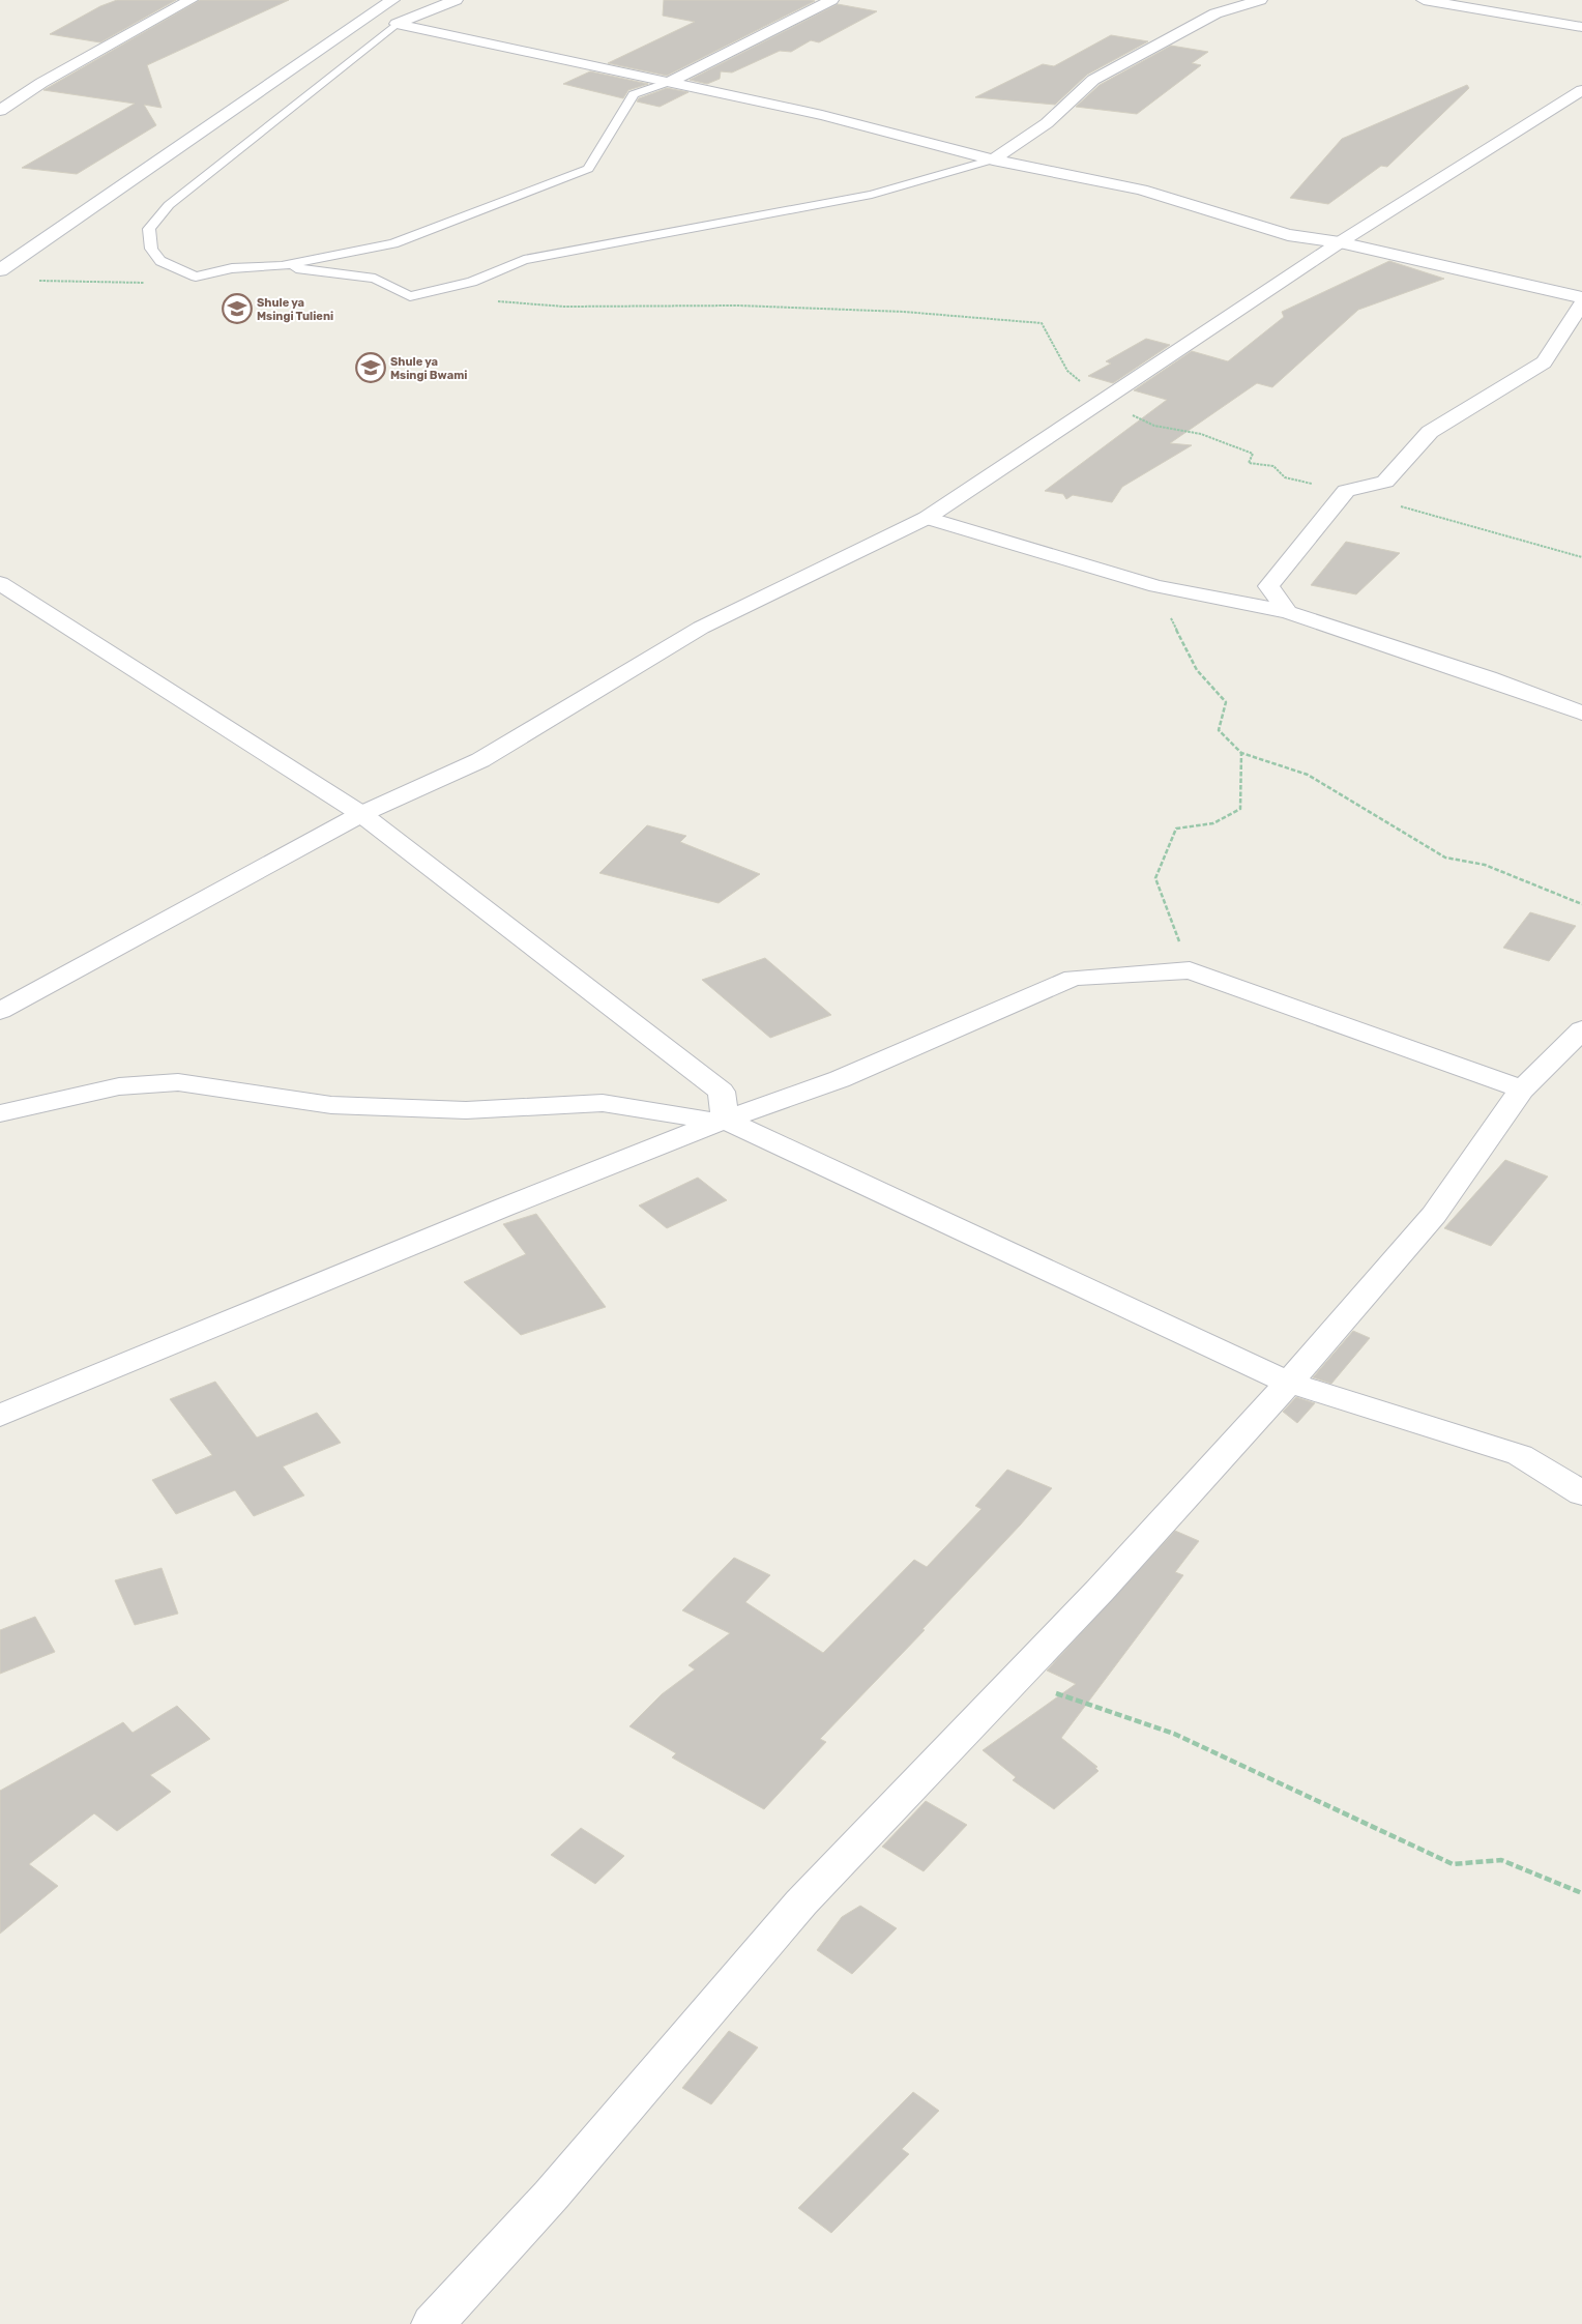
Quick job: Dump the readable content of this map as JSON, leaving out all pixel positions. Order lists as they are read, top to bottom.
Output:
{
  "places": {
    "school or university": ["Shule ya Msingi Tulieni", "Shule ya Msingi Bwami"]
  }
}
